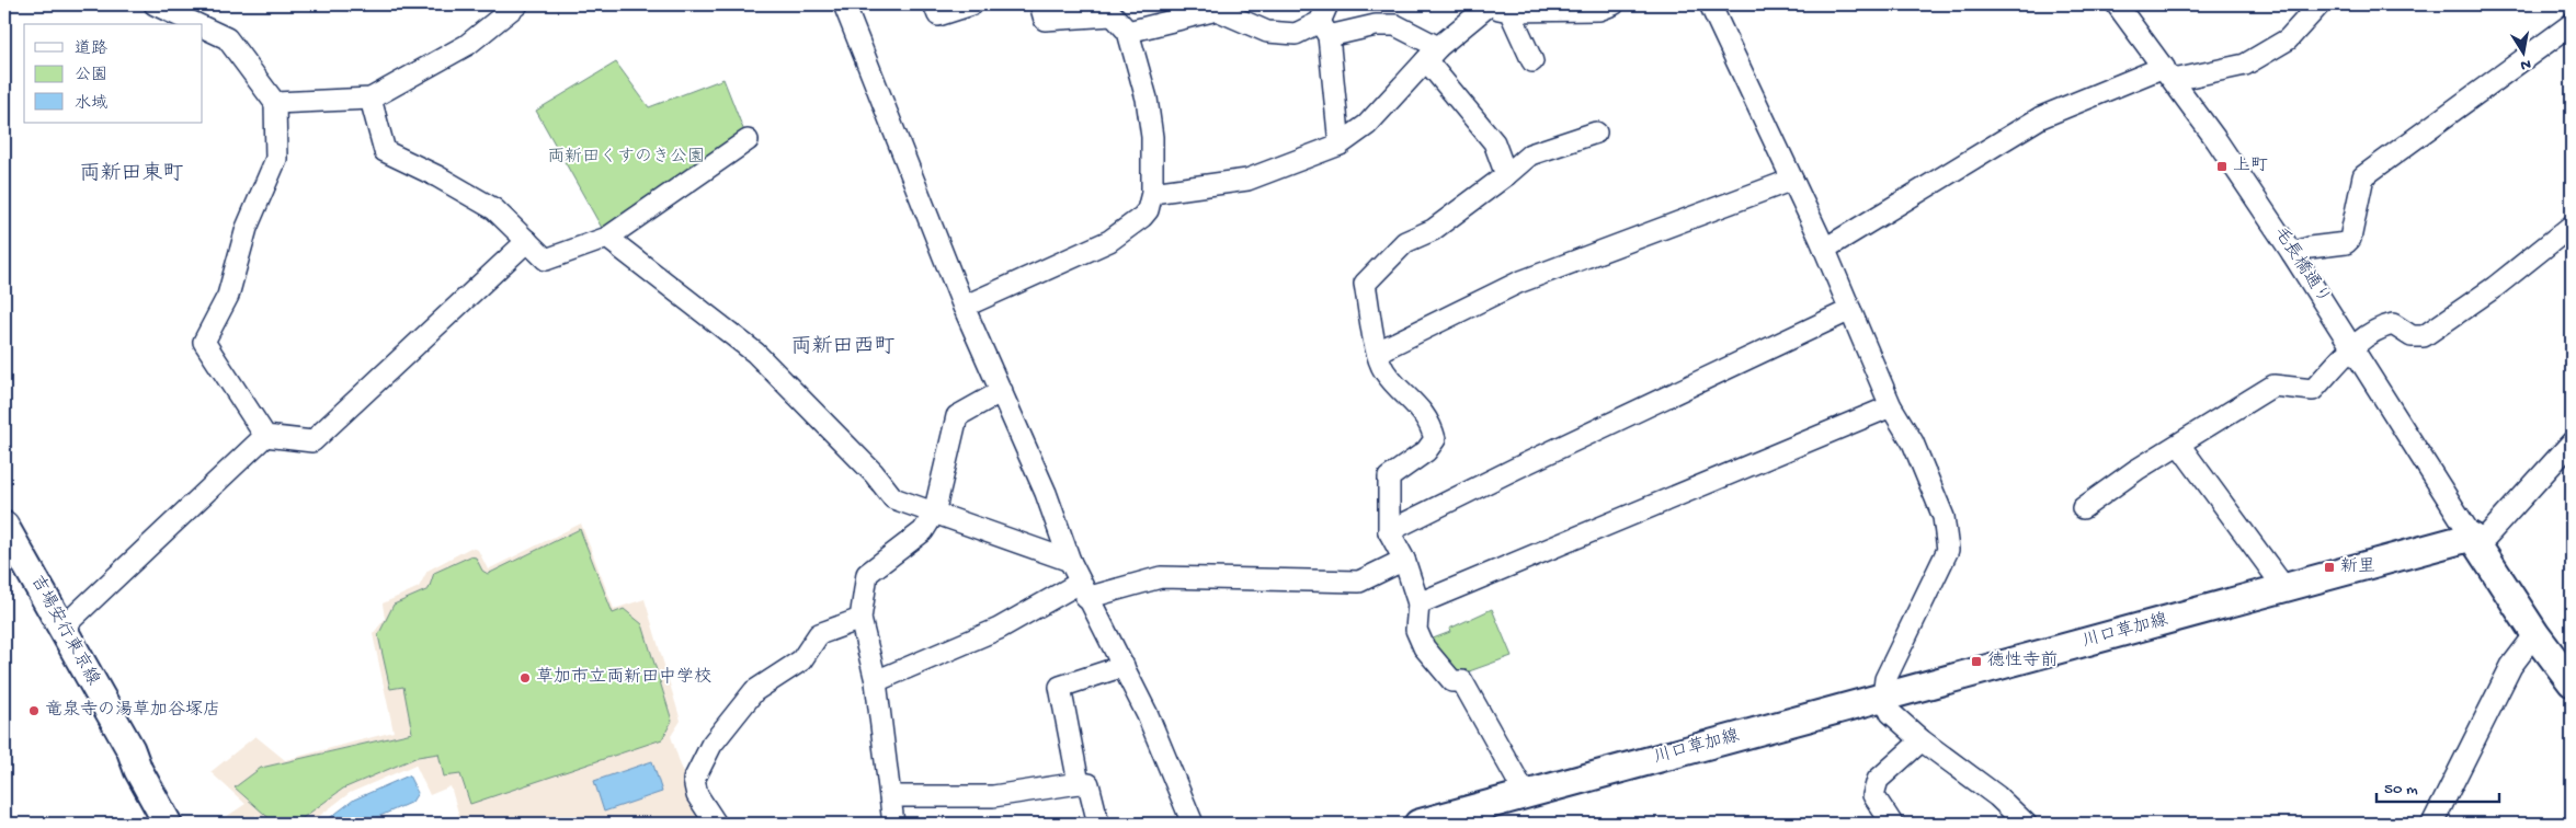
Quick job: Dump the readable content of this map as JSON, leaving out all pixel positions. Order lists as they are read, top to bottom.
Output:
{
  "streets": {
    "main road": ["吉場安行東京線", "川口草加線"],
    "street": ["毛長橋通り"]
  },
  "crossings": [
    ["毛長橋通り", "川口草加線"]
  ],
  "districts": ["両新田東町", "両新田西町"],
  "parks": ["両新田くすのき公園"],
  "places": {
    "transit": ["上町", "新里", "徳性寺前"],
    "other": ["草加市立両新田中学校", "竜泉寺の湯草加谷塚店"]
  },
  "legend": ["道路", "公園", "水域"],
  "scale_bar": "50 m",
  "north": "bottom"
}
